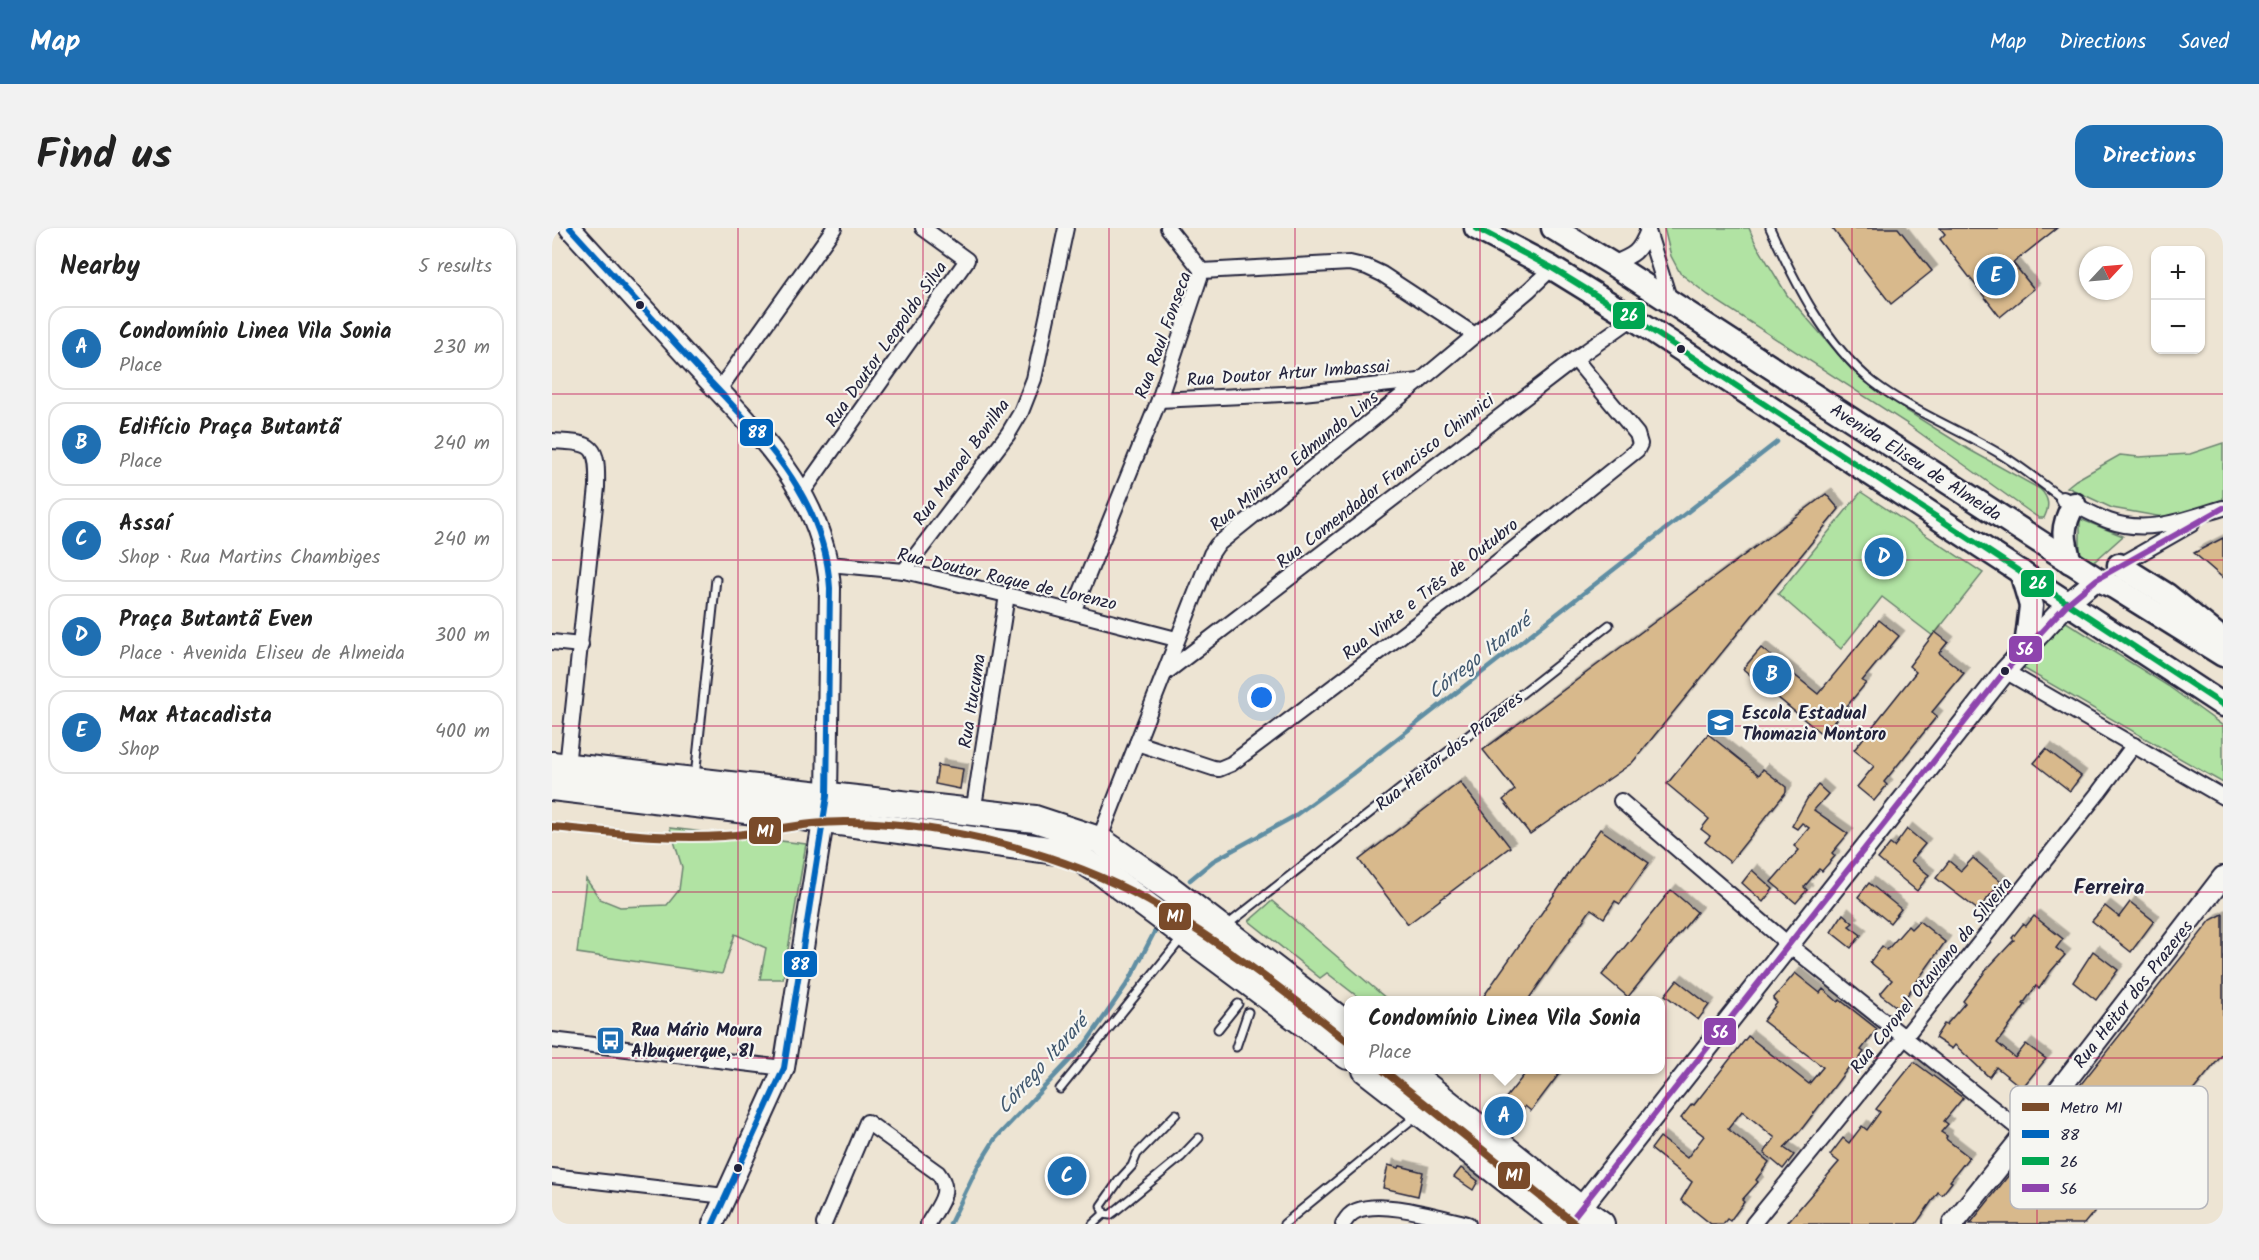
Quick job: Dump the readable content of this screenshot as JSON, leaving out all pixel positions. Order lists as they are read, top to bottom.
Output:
{
  "streets": {
    "main road": ["Avenida Eliseu de Almeida"],
    "street": [
      "Rua Raul Fonseca",
      "Rua Doutor Leopoldo Silva",
      "Rua Doutor Artur Imbassai",
      "Rua Ministro Edmundo Lins",
      "Rua Manoel Bonilha",
      "Rua Comendador Francisco Chinnici",
      "Rua Doutor Roque de Lorenzo",
      "Rua Vinte e Três de Outubro",
      "Rua Itucuma",
      "Rua Heitor dos Prazeres",
      "Rua Coronel Otaviano da Silveira"
    ]
  },
  "crossings": [
    ["Rua Raul Fonseca", "Rua Doutor Artur Imbassai"],
    ["Rua Raul Fonseca", "Rua Ministro Edmundo Lins"],
    ["Rua Raul Fonseca", "Rua Doutor Roque de Lorenzo"],
    ["Rua Doutor Artur Imbassai", "Rua Ministro Edmundo Lins"],
    ["Rua Ministro Edmundo Lins", "Avenida Eliseu de Almeida"],
    ["Rua Ministro Edmundo Lins", "Rua Comendador Francisco Chinnici"],
    ["Rua Ministro Edmundo Lins", "Rua Doutor Roque de Lorenzo"],
    ["Rua Ministro Edmundo Lins", "Rua Vinte e Três de Outubro"],
    ["Rua Manoel Bonilha", "Rua Doutor Roque de Lorenzo"],
    ["Avenida Eliseu de Almeida", "Rua Comendador Francisco Chinnici"],
    ["Rua Comendador Francisco Chinnici", "Rua Vinte e Três de Outubro"],
    ["Rua Doutor Roque de Lorenzo", "Rua Itucuma"]
  ],
  "districts": ["Ferreira"],
  "water": ["Córrego Itararé"],
  "places": {
    "school or university": ["Escola Estadual Thomazia Montoro"],
    "bus stop": ["Rua Mário Moura Albuquerque, 81"]
  },
  "lines": [
    "transit line 88",
    "transit line 26",
    "transit line 56",
    "metro line M1"
  ],
  "legend": [
    "Metro M1",
    "88",
    "26",
    "56"
  ],
  "north": "top right",
  "page": {
    "header": "Map",
    "nav": ["Map", "Directions", "Saved"],
    "title": "Find us",
    "buttons": "Directions",
    "heading": ["Nearby", "5 results"],
    "map_buttons": ["+", "−"],
    "pins": [
      "E",
      "D",
      "B",
      "A",
      "C"
    ],
    "list": [
      {
        "mark": "A",
        "name": "Condomínio Linea Vila Sonia",
        "note": "Place",
        "value": "230 m"
      },
      {
        "mark": "B",
        "name": "Edifício Praça Butantã",
        "note": "Place",
        "value": "240 m"
      },
      {
        "mark": "C",
        "name": "Assaí",
        "note": "Shop · Rua Martins Chambiges",
        "value": "240 m"
      },
      {
        "mark": "D",
        "name": "Praça Butantã Even",
        "note": "Place · Avenida Eliseu de Almeida",
        "value": "300 m"
      },
      {
        "mark": "E",
        "name": "Max Atacadista",
        "note": "Shop",
        "value": "400 m"
      }
    ],
    "popup": ["Condomínio Linea Vila Sonia", "Place"]
  }
}
